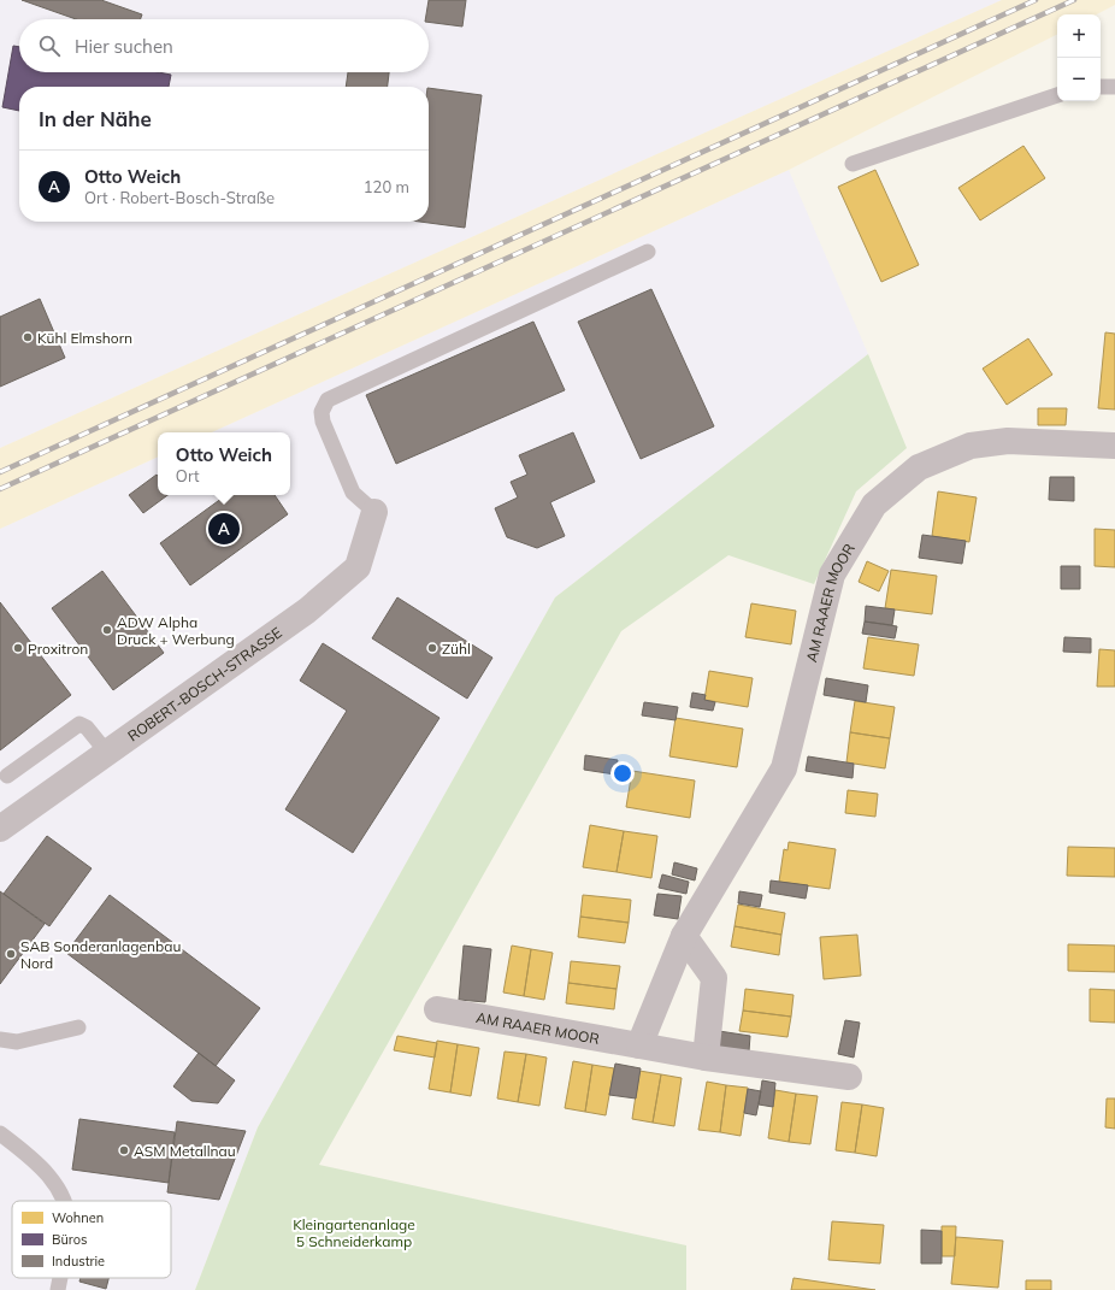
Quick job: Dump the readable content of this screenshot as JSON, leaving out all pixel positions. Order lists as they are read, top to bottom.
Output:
{
  "streets": {
    "street": ["AM RAAER MOOR", "ROBERT-BOSCH-STRASSE"]
  },
  "parks": ["Kleingartenanlage 5 Schneiderkamp"],
  "places": [
    "Kühl Elmshorn",
    "ADW Alpha Druck + Werbung",
    "Proxitron",
    "Zühl",
    "SAB Sonderanlagenbau Nord",
    "ASM Metallnau"
  ],
  "legend": ["Wohnen", "Büros", "Industrie"],
  "page": {
    "map_buttons": ["+", "−"],
    "search": "Hier suchen",
    "heading": "In der Nähe",
    "list": [
      {
        "mark": "A",
        "name": "Otto Weich",
        "note": "Ort · Robert-Bosch-Straße",
        "value": "120 m"
      }
    ],
    "popup": ["Otto Weich", "Ort"],
    "pins": "A"
  }
}
